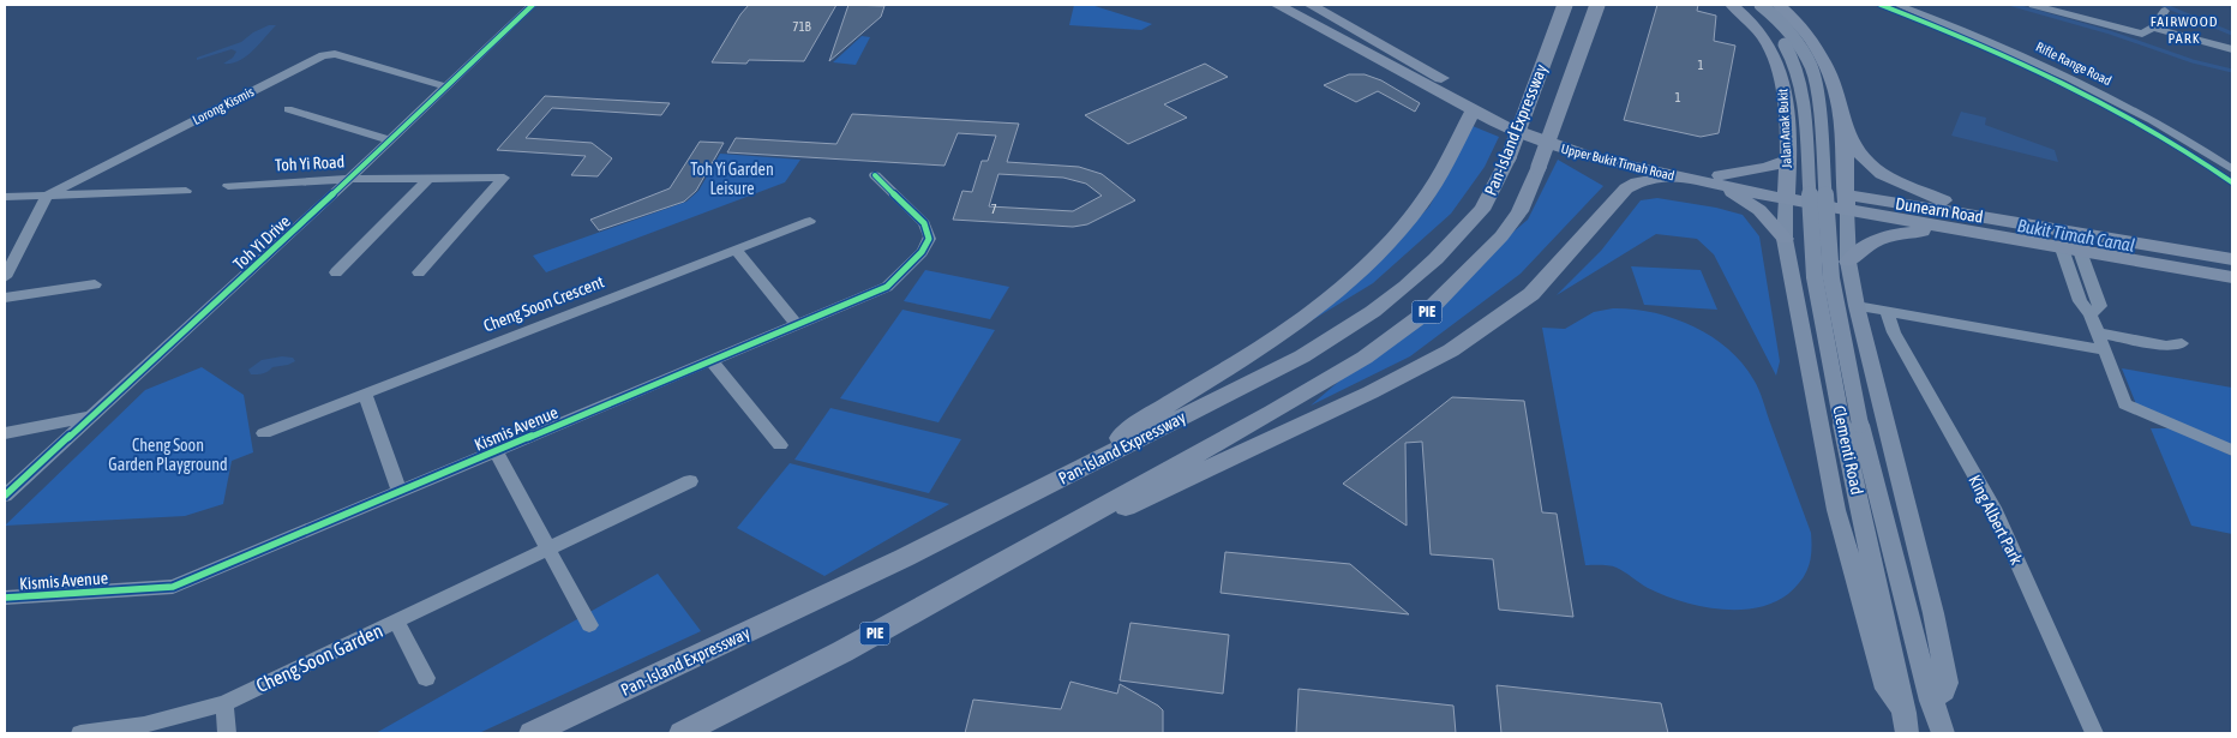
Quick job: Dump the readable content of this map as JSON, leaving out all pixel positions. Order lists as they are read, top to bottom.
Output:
{
  "streets": {
    "highway": [
      "Jalan Anak Bukit",
      "Pan-Island Expressway",
      "Upper Bukit Timah Road",
      "Dunearn Road",
      "PIE"
    ],
    "main road": ["Clementi Road"],
    "street": [
      "Rifle Range Road",
      "Lorong Kismis",
      "Toh Yi Road",
      "Toh Yi Drive",
      "Cheng Soon Crescent",
      "Kismis Avenue",
      "King Albert Park",
      "Cheng Soon Garden"
    ]
  },
  "crossings": [
    ["Lorong Kismis", "Toh Yi Drive"],
    ["Jalan Anak Bukit", "Upper Bukit Timah Road"],
    ["Jalan Anak Bukit", "Clementi Road"],
    ["Upper Bukit Timah Road", "Dunearn Road"],
    ["Upper Bukit Timah Road", "Clementi Road"],
    ["Toh Yi Road", "Toh Yi Drive"]
  ],
  "districts": ["FAIRWOOD PARK"],
  "water": ["Bukit Timah Canal"],
  "parks": ["Toh Yi Garden Leisure", "Cheng Soon Garden Playground"],
  "house_numbers": [
    "71B",
    "1",
    "1",
    "7"
  ]
}
